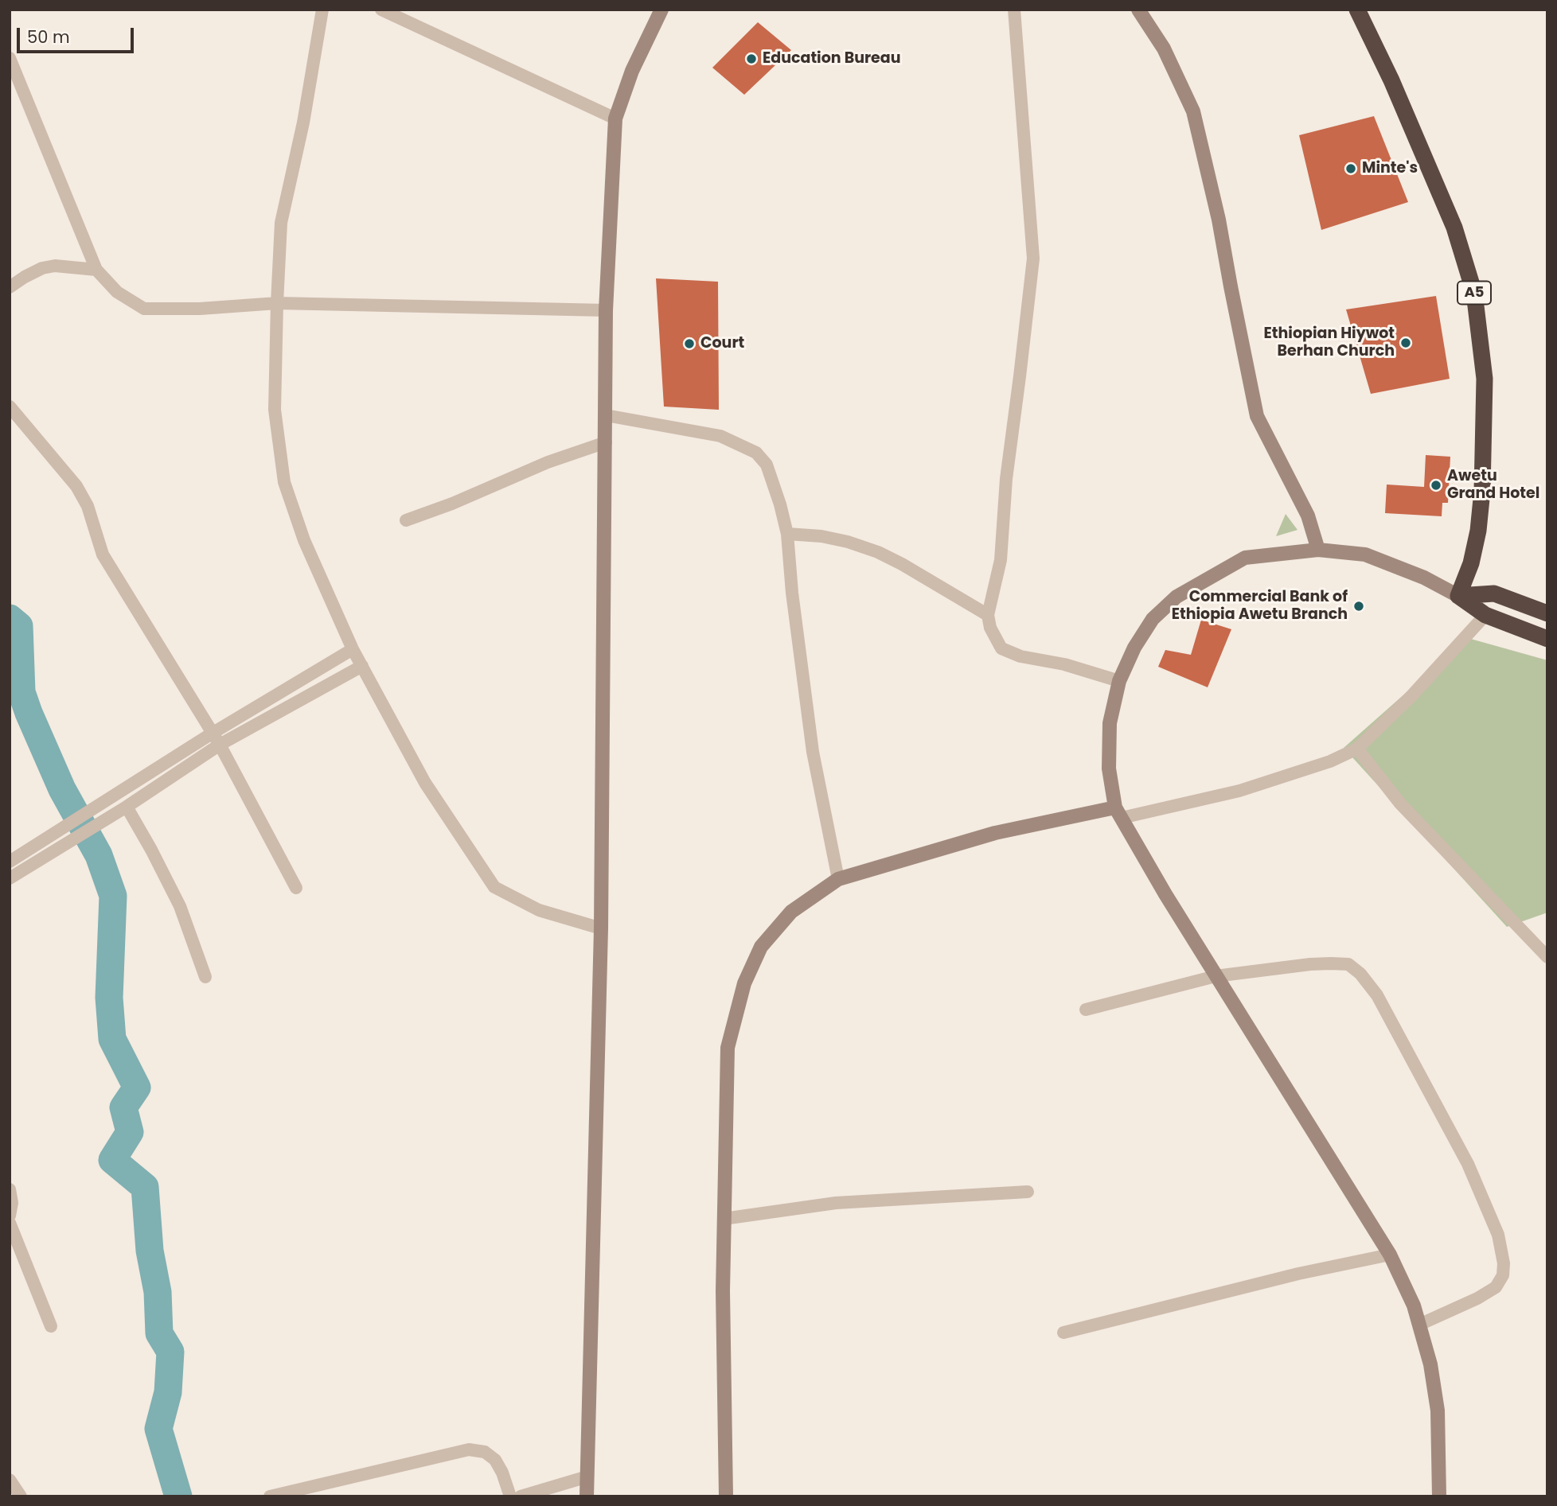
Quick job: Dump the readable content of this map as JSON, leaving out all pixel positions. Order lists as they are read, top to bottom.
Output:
{
  "streets": {
    "highway": ["A5"]
  },
  "places": [
    "Education Bureau",
    "Minte's",
    "Ethiopian Hiywot Berhan Church",
    "Court",
    "Awetu Grand Hotel",
    "Commercial Bank of Ethiopia Awetu Branch"
  ],
  "scale_bar": "50 m"
}
